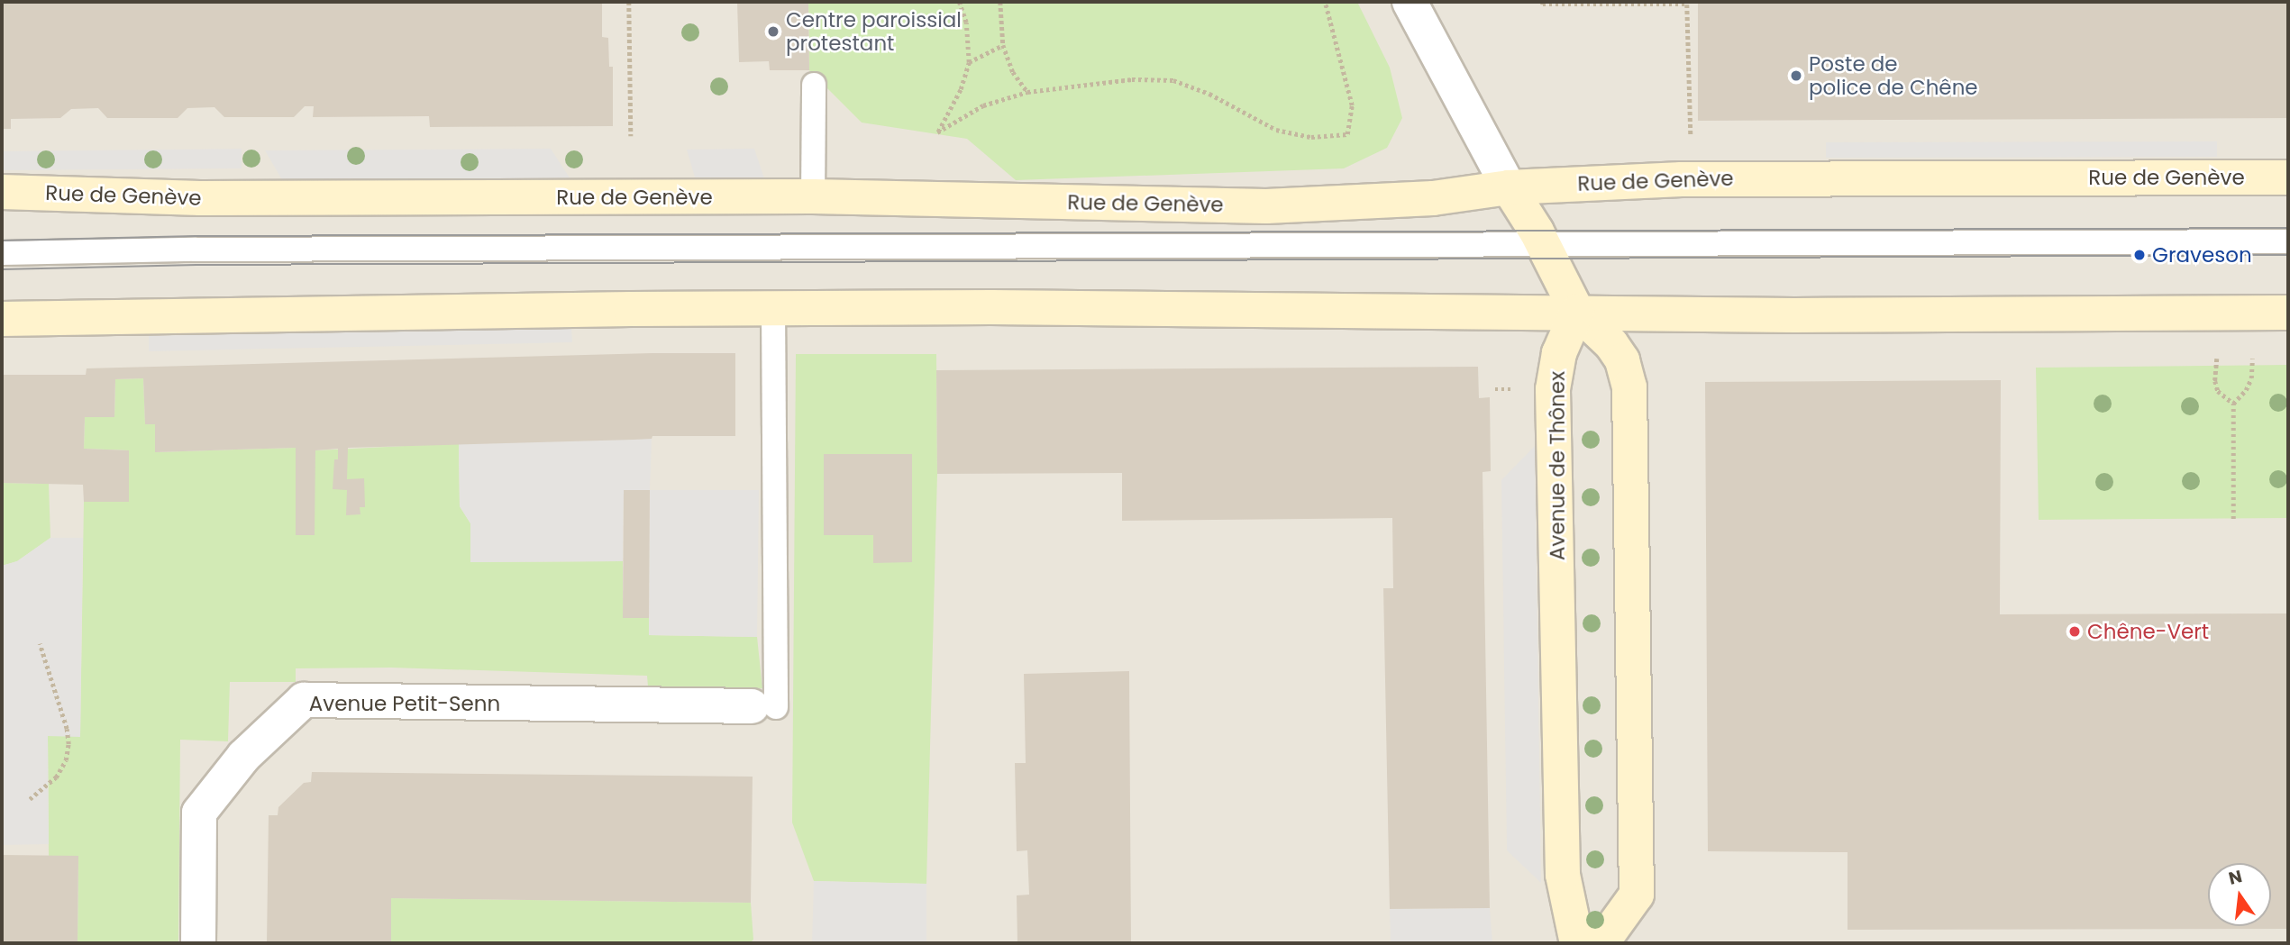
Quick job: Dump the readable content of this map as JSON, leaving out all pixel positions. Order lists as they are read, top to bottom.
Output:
{
  "streets": {
    "main road": ["Rue de Genève", "Avenue de Thônex"],
    "street": ["Avenue Petit-Senn"]
  },
  "places": [
    "Centre paroissial protestant",
    "Poste de police de Chêne",
    "Graveson",
    "Chêne-Vert"
  ],
  "north": "top"
}
